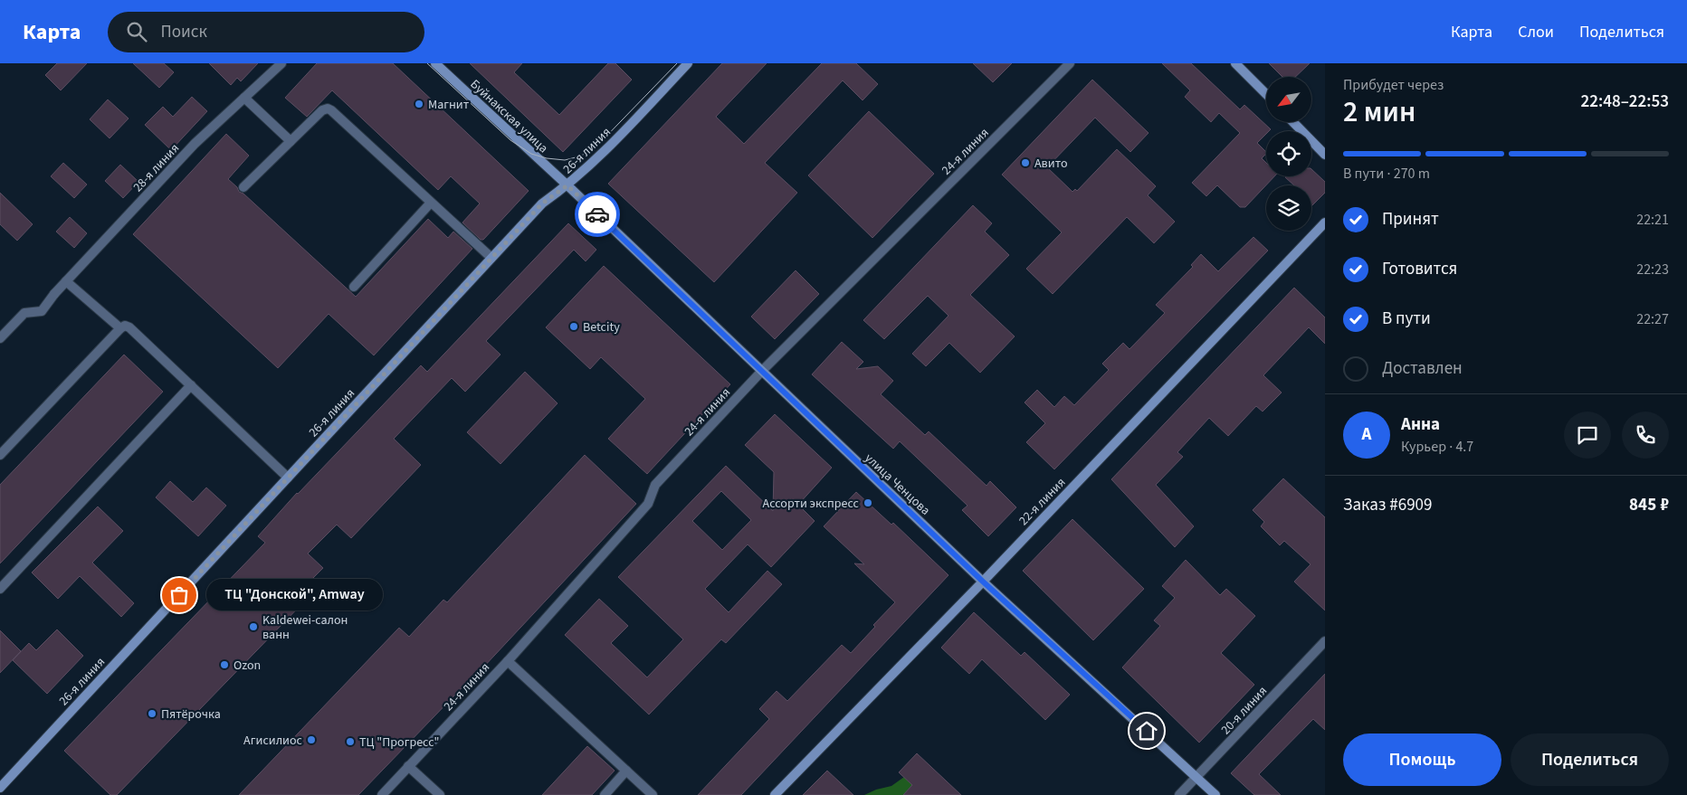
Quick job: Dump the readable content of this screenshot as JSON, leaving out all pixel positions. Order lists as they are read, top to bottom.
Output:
{
  "streets": {
    "street": [
      "Буйнакская улица",
      "26-я линия",
      "24-я линия",
      "28-я линия",
      "улица Ченцова",
      "22-я линия",
      "20-я линия"
    ]
  },
  "crossings": [
    ["Буйнакская улица", "26-я линия"],
    ["Буйнакская улица", "улица Ченцова"],
    ["26-я линия", "улица Ченцова"],
    ["24-я линия", "улица Ченцова"],
    ["улица Ченцова", "22-я линия"],
    ["улица Ченцова", "20-я линия"]
  ],
  "places": [
    "Магнит",
    "Авито",
    "Betcity",
    "Ассорти экспресс",
    "ТЦ \"Донской\", Amway",
    "Kaldewei-салон ванн",
    "Ozon",
    "Пятёрочка",
    "Агисилиос",
    "ТЦ \"Прогресс\""
  ],
  "north": "bottom left",
  "page": {
    "header": "Карта",
    "search": "Поиск",
    "nav": ["Карта", "Слои", "Поделиться"],
    "heading": ["2 мин", "Прибудет через", "22:48–22:53"],
    "panel": [
      "Анна",
      "Курьер · 4.7",
      "Заказ #6909",
      "845 ₽"
    ],
    "bar": "В пути · 270 m",
    "list": [
      ["Принят", "22:21"],
      ["Готовится", "22:23"],
      ["В пути", "22:27"],
      "Доставлен"
    ],
    "round": "А",
    "bubble": "ТЦ \"Донской\", Amway",
    "buttons": ["Помощь", "Поделиться"]
  }
}
